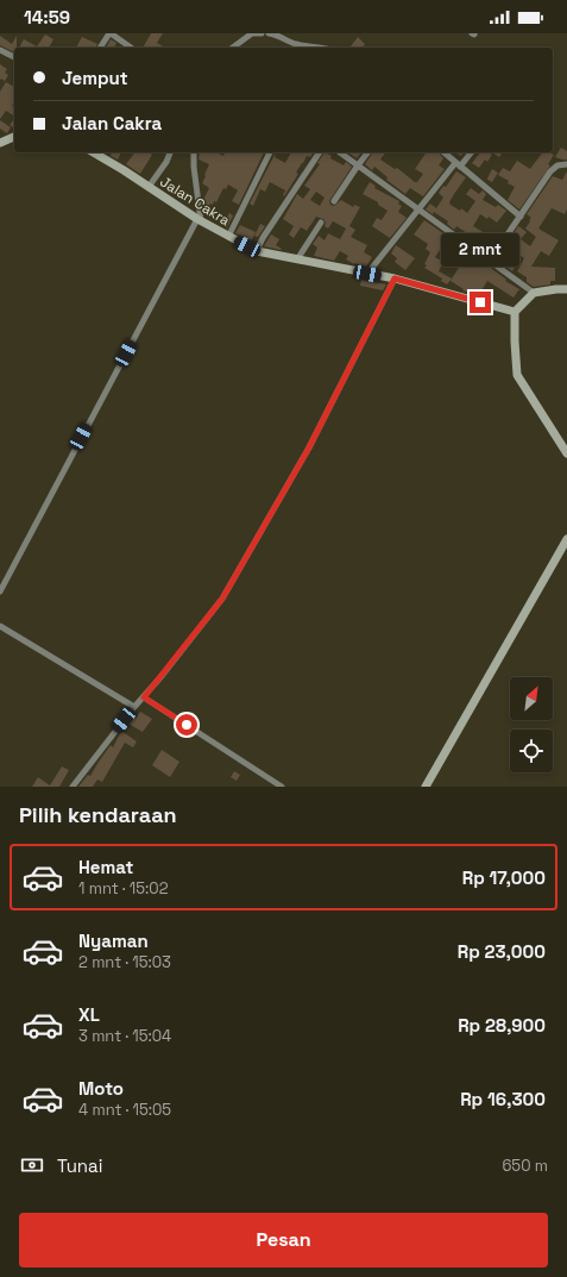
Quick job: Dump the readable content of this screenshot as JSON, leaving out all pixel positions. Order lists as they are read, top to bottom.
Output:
{
  "streets": {
    "street": ["Jalan Cakra"]
  },
  "north": "top right",
  "page": {
    "status": "14:59",
    "banner": ["Jemput", "Jalan Cakra"],
    "bubble": "2 mnt",
    "heading": "Pilih kendaraan",
    "list": [
      {
        "name": "Hemat",
        "note": "1 mnt · 15:02",
        "value": "Rp 17,000"
      },
      {
        "name": "Nyaman",
        "note": "2 mnt · 15:03",
        "value": "Rp 23,000"
      },
      {
        "name": "XL",
        "note": "3 mnt · 15:04",
        "value": "Rp 28,900"
      },
      {
        "name": "Moto",
        "note": "4 mnt · 15:05",
        "value": "Rp 16,300"
      }
    ],
    "pay": ["Tunai", "650 m"],
    "buttons": "Pesan"
  }
}
